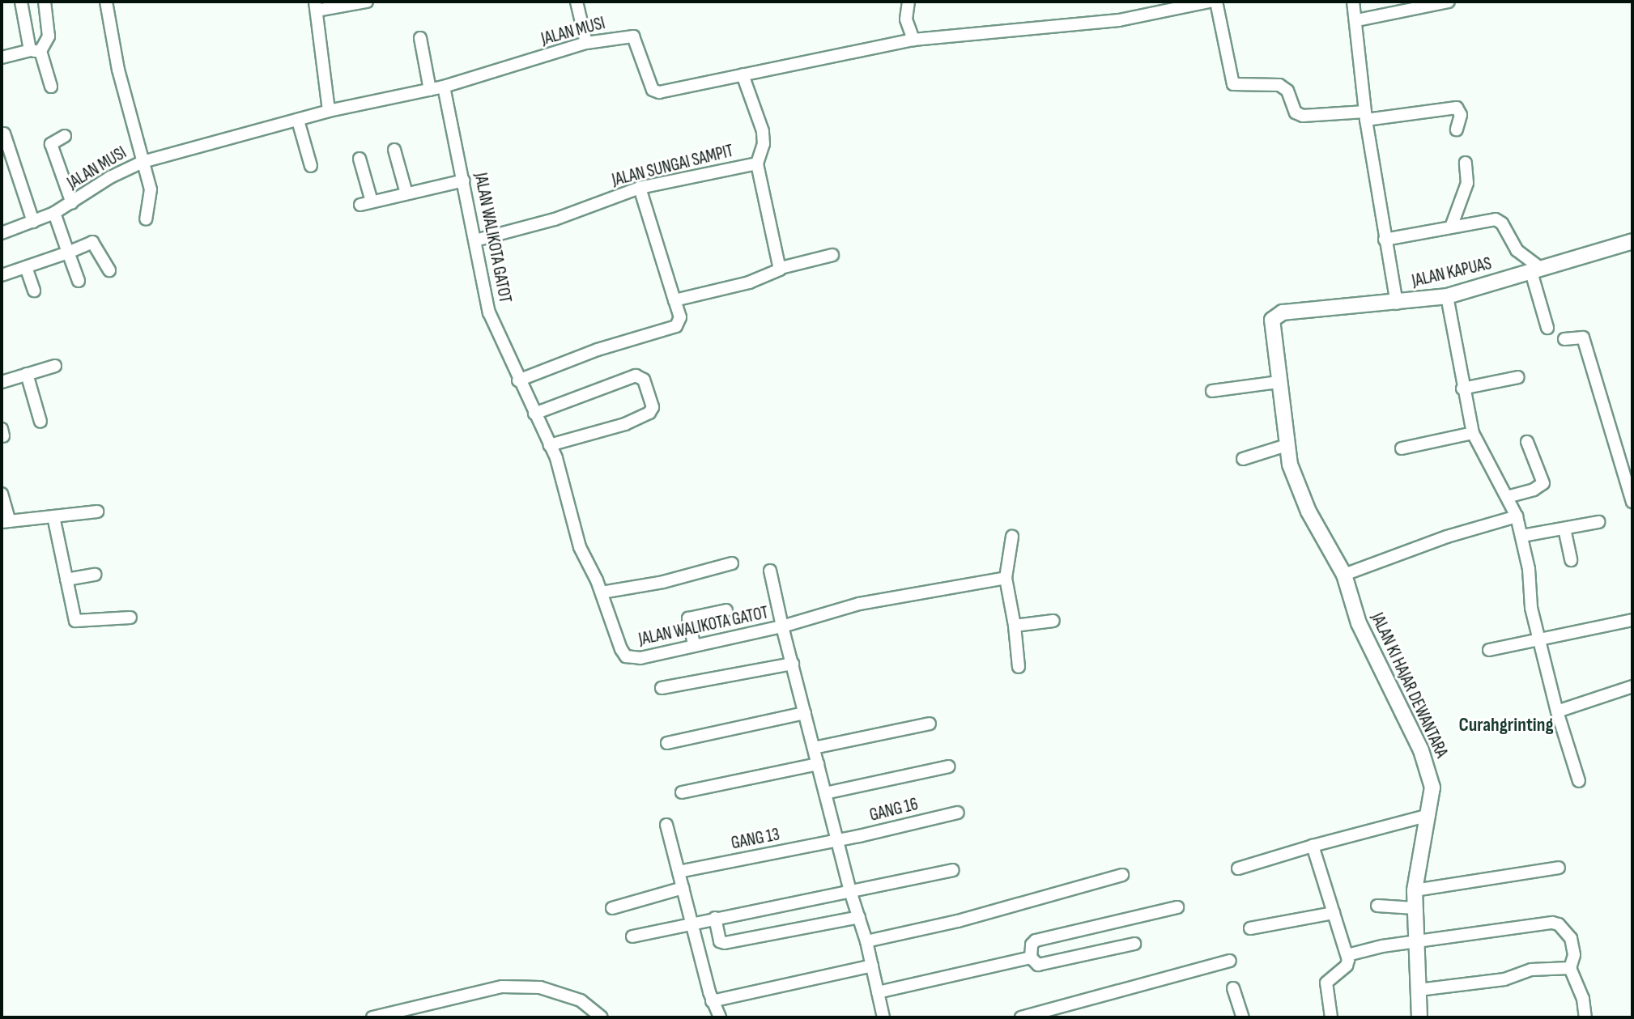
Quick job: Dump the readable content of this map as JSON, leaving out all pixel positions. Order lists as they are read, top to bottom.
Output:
{
  "streets": {
    "main road": ["JALAN KAPUAS", "JALAN KI HAJAR DEWANTARA"],
    "street": [
      "JALAN MUSI",
      "JALAN SUNGAI SAMPIT",
      "JALAN WALIKOTA GATOT",
      "GANG 16",
      "GANG 13"
    ]
  },
  "crossings": [
    ["JALAN MUSI", "JALAN SUNGAI SAMPIT"],
    ["JALAN MUSI", "JALAN WALIKOTA GATOT"],
    ["JALAN SUNGAI SAMPIT", "JALAN WALIKOTA GATOT"],
    ["JALAN WALIKOTA GATOT", "GANG 16"],
    ["JALAN WALIKOTA GATOT", "GANG 13"],
    ["JALAN KAPUAS", "JALAN KI HAJAR DEWANTARA"],
    ["GANG 16", "GANG 13"]
  ],
  "districts": ["Curahgrinting"]
}
